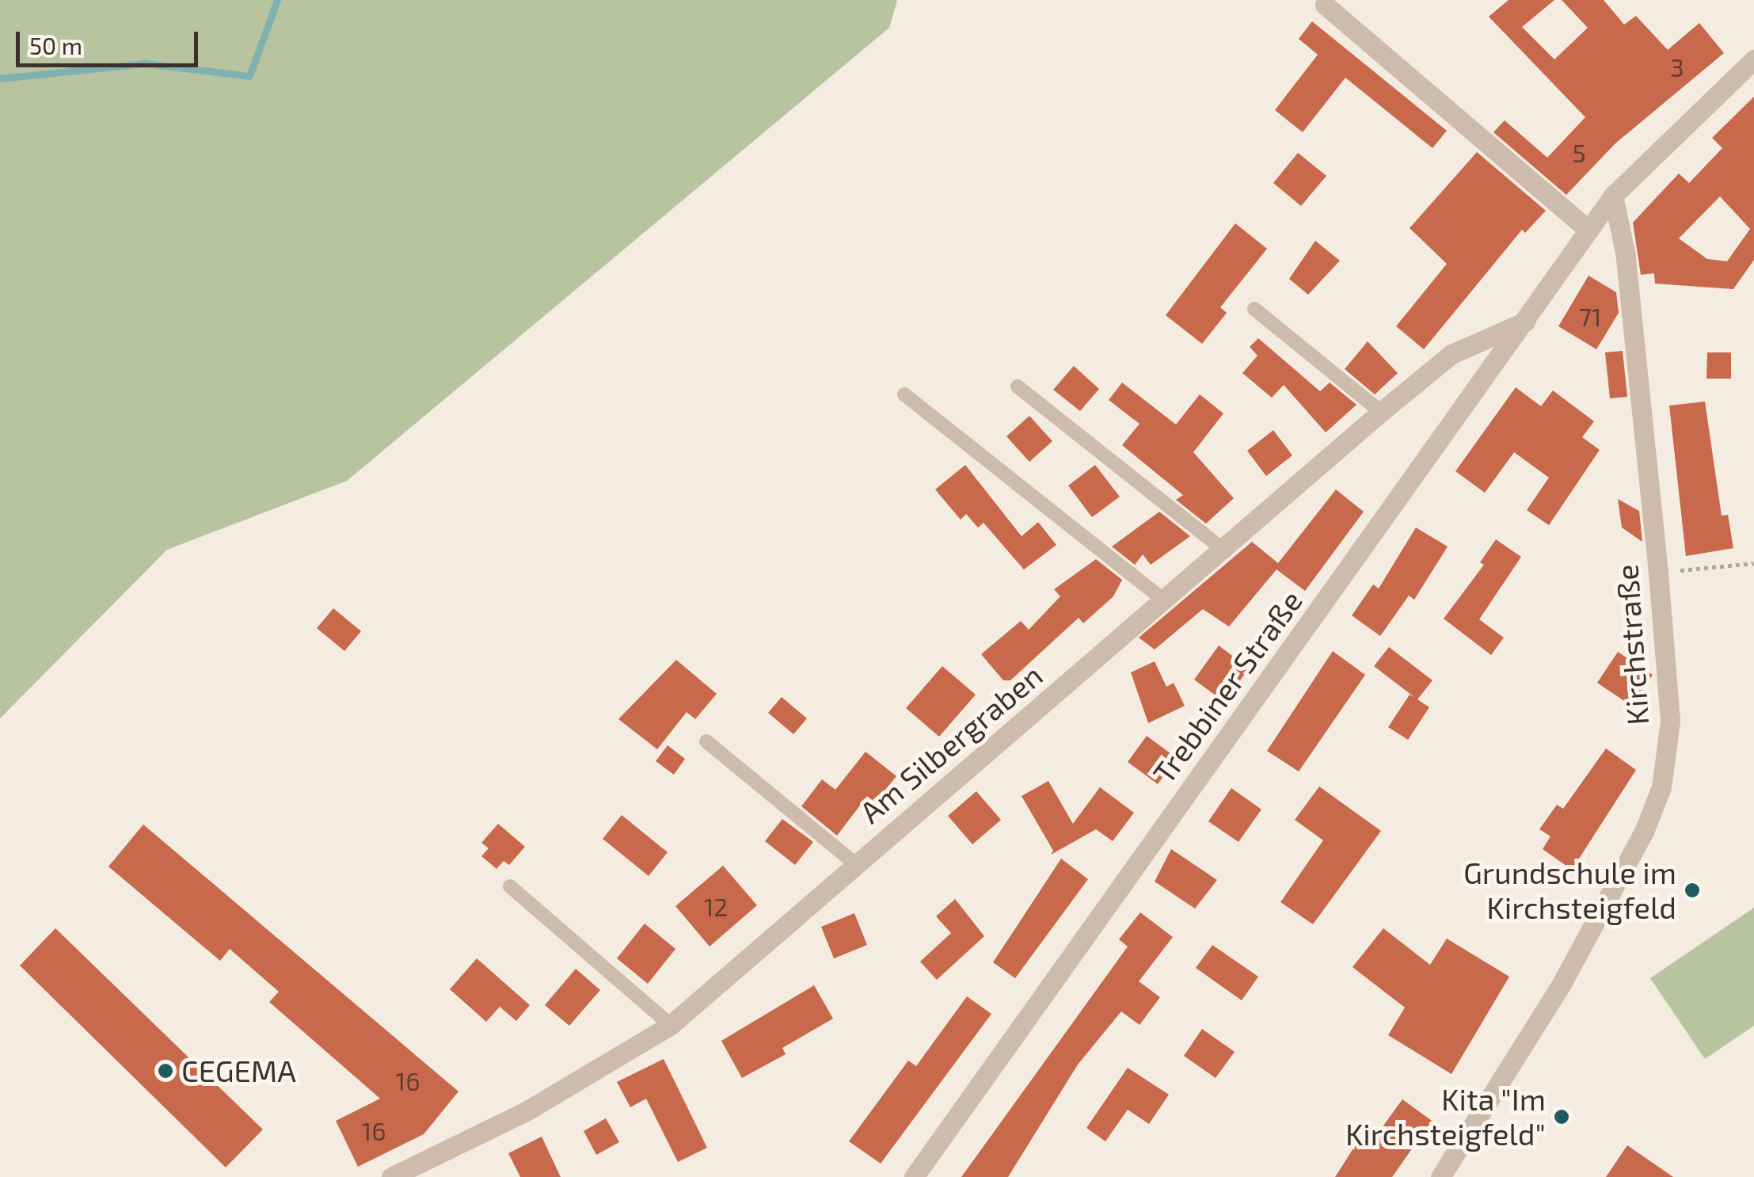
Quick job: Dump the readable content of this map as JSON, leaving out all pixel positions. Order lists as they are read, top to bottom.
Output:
{
  "streets": {
    "street": ["Kirchstraße", "Trebbiner Straße", "Am Silbergraben"]
  },
  "crossings": [
    ["Kirchstraße", "Trebbiner Straße"],
    ["Trebbiner Straße", "Am Silbergraben"]
  ],
  "places": ["Grundschule im Kirchsteigfeld", "CEGEMA", "Kita \"Im Kirchsteigfeld\""],
  "house_numbers": [
    "3",
    "5",
    "71",
    "12",
    "16",
    "16"
  ],
  "scale_bar": "50 m"
}
